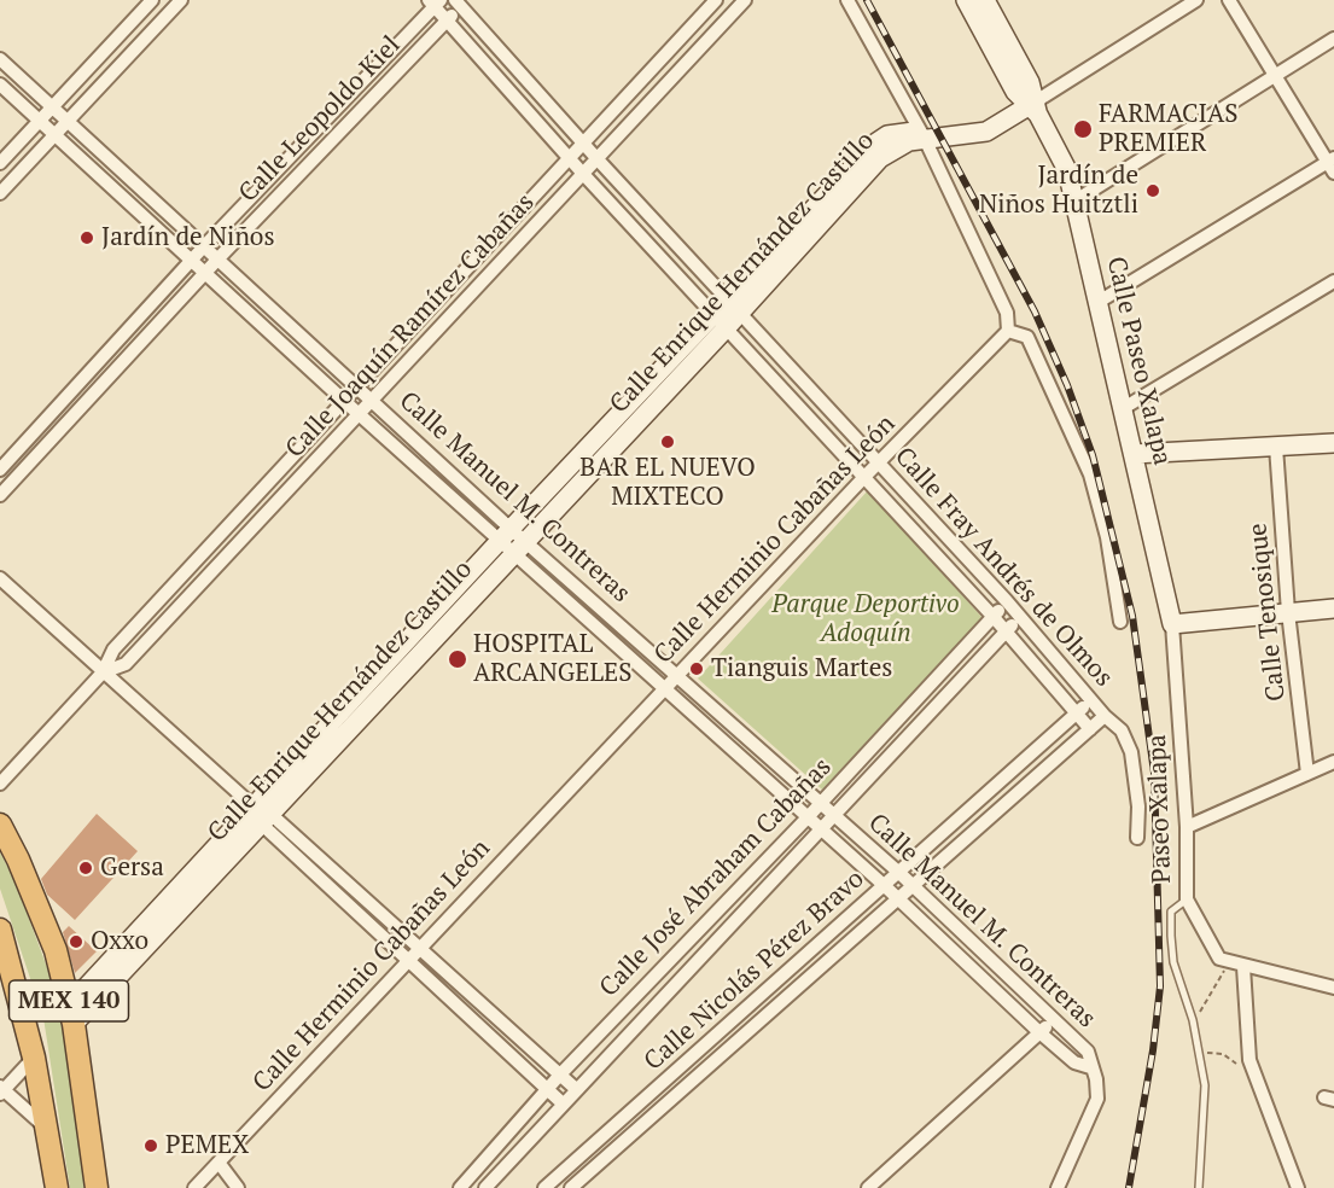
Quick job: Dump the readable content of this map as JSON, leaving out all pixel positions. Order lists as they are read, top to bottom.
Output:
{
  "streets": {
    "highway": ["MEX 140"],
    "main road": ["Calle Enrique Hernández Castillo", "Calle Paseo Xalapa"],
    "street": [
      "Calle Leopoldo Kiel",
      "Calle Joaquín Ramírez Cabañas",
      "Calle Manuel M. Contreras",
      "Calle Herminio Cabañas León",
      "Calle Fray Andrés de Olmos",
      "Calle Tenosique",
      "Paseo Xalapa",
      "Calle José Abraham Cabañas",
      "Calle Nicolás Pérez Bravo"
    ]
  },
  "crossings": [
    ["Calle Leopoldo Kiel", "Calle Manuel M. Contreras"],
    ["Calle Leopoldo Kiel", "Calle Fray Andrés de Olmos"],
    ["Calle Enrique Hernández Castillo", "Calle Paseo Xalapa"],
    ["Calle Enrique Hernández Castillo", "Calle Manuel M. Contreras"],
    ["Calle Enrique Hernández Castillo", "Calle Fray Andrés de Olmos"],
    ["Calle Enrique Hernández Castillo", "MEX 140"],
    ["Calle Joaquín Ramírez Cabañas", "Calle Manuel M. Contreras"],
    ["Calle Joaquín Ramírez Cabañas", "Calle Fray Andrés de Olmos"],
    ["Calle Paseo Xalapa", "Paseo Xalapa"],
    ["Calle Manuel M. Contreras", "Calle Herminio Cabañas León"],
    ["Calle Manuel M. Contreras", "Calle José Abraham Cabañas"],
    ["Calle Manuel M. Contreras", "Calle Nicolás Pérez Bravo"],
    ["Calle Herminio Cabañas León", "Calle Fray Andrés de Olmos"],
    ["Calle Fray Andrés de Olmos", "Calle José Abraham Cabañas"],
    ["Calle Fray Andrés de Olmos", "Calle Nicolás Pérez Bravo"]
  ],
  "parks": ["Parque Deportivo Adoquín"],
  "places": [
    "FARMACIAS PREMIER",
    "Jardín de Niños Huitztli",
    "Jardín de Niños",
    "BAR EL NUEVO MIXTECO",
    "HOSPITAL ARCANGELES",
    "Tianguis Martes",
    "Gersa",
    "Oxxo",
    "PEMEX"
  ]
}
